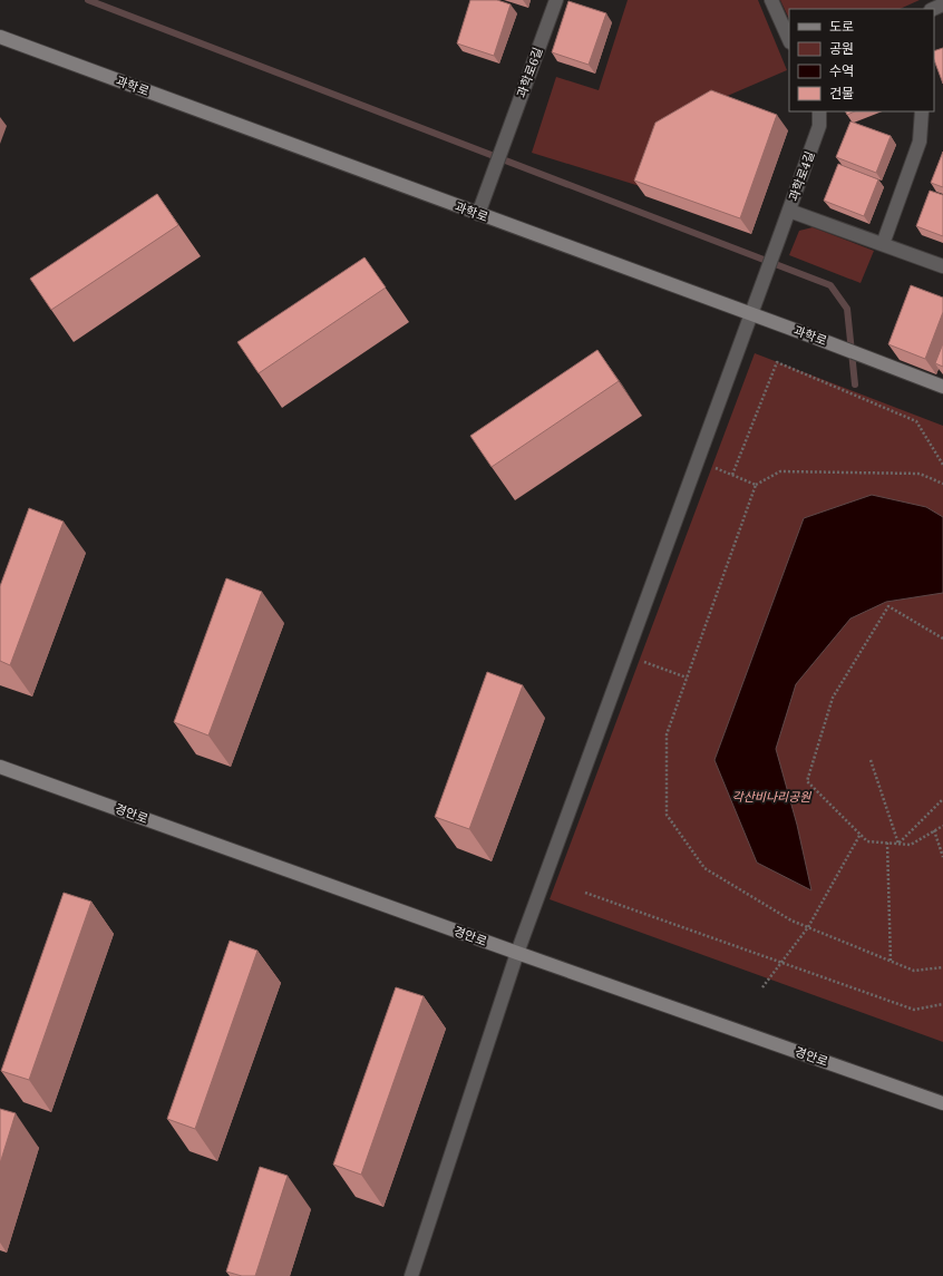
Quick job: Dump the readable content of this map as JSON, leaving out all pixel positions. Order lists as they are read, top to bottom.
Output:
{
  "streets": {
    "street": [
      "과학로6길",
      "과학로",
      "과학로4길",
      "경안로"
    ]
  },
  "crossings": [
    ["과학로6길", "과학로"],
    ["과학로", "과학로4길"]
  ],
  "parks": ["각산비나리공원"],
  "legend": [
    "도로",
    "공원",
    "수역",
    "건물"
  ]
}
